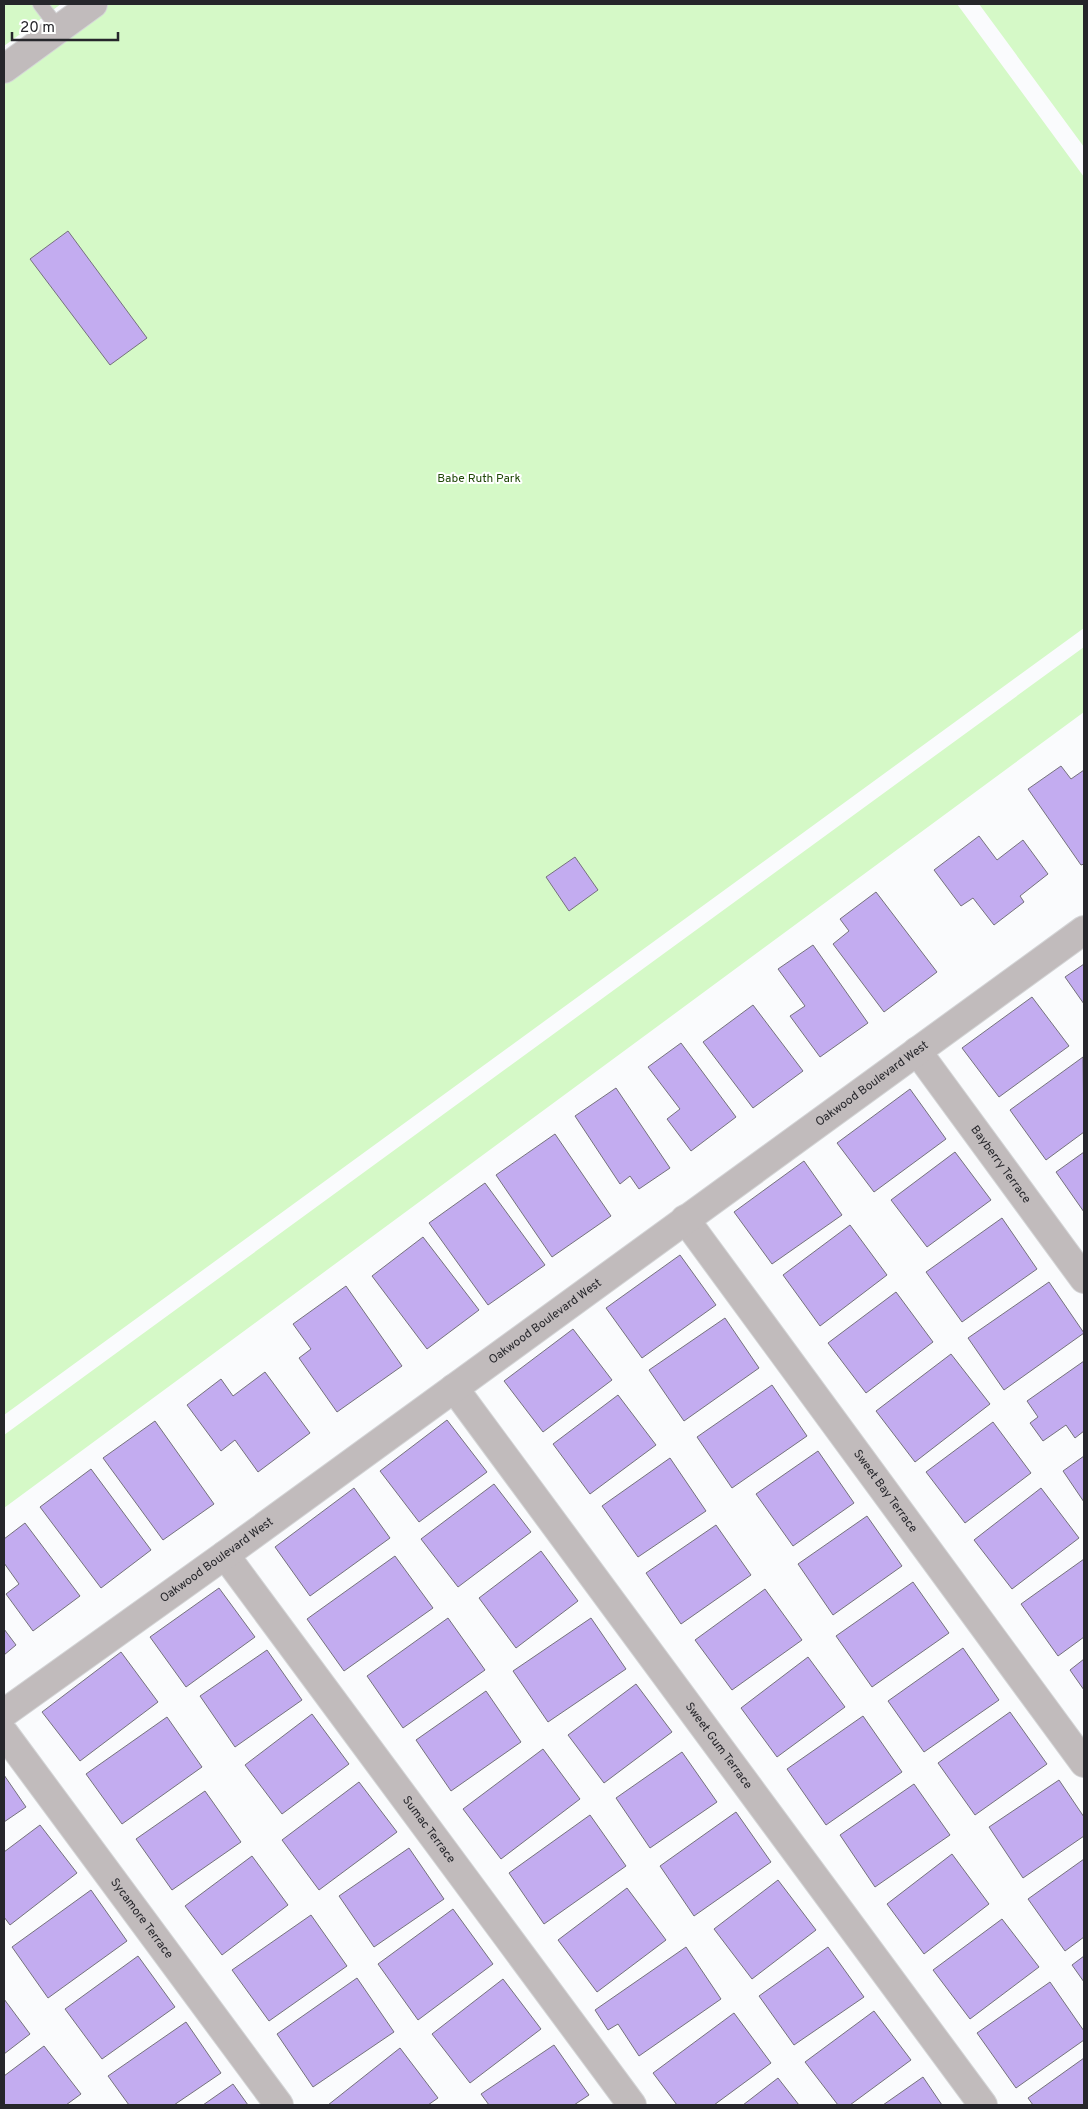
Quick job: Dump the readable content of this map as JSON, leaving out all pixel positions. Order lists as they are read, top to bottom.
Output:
{
  "streets": {
    "street": [
      "Oakwood Boulevard West",
      "Bayberry Terrace",
      "Sweet Bay Terrace",
      "Sweet Gum Terrace",
      "Sumac Terrace",
      "Sycamore Terrace"
    ]
  },
  "crossings": [
    ["Oakwood Boulevard West", "Bayberry Terrace"],
    ["Oakwood Boulevard West", "Sweet Bay Terrace"],
    ["Oakwood Boulevard West", "Sweet Gum Terrace"],
    ["Oakwood Boulevard West", "Sumac Terrace"]
  ],
  "parks": ["Babe Ruth Park"],
  "scale_bar": "20 m"
}
